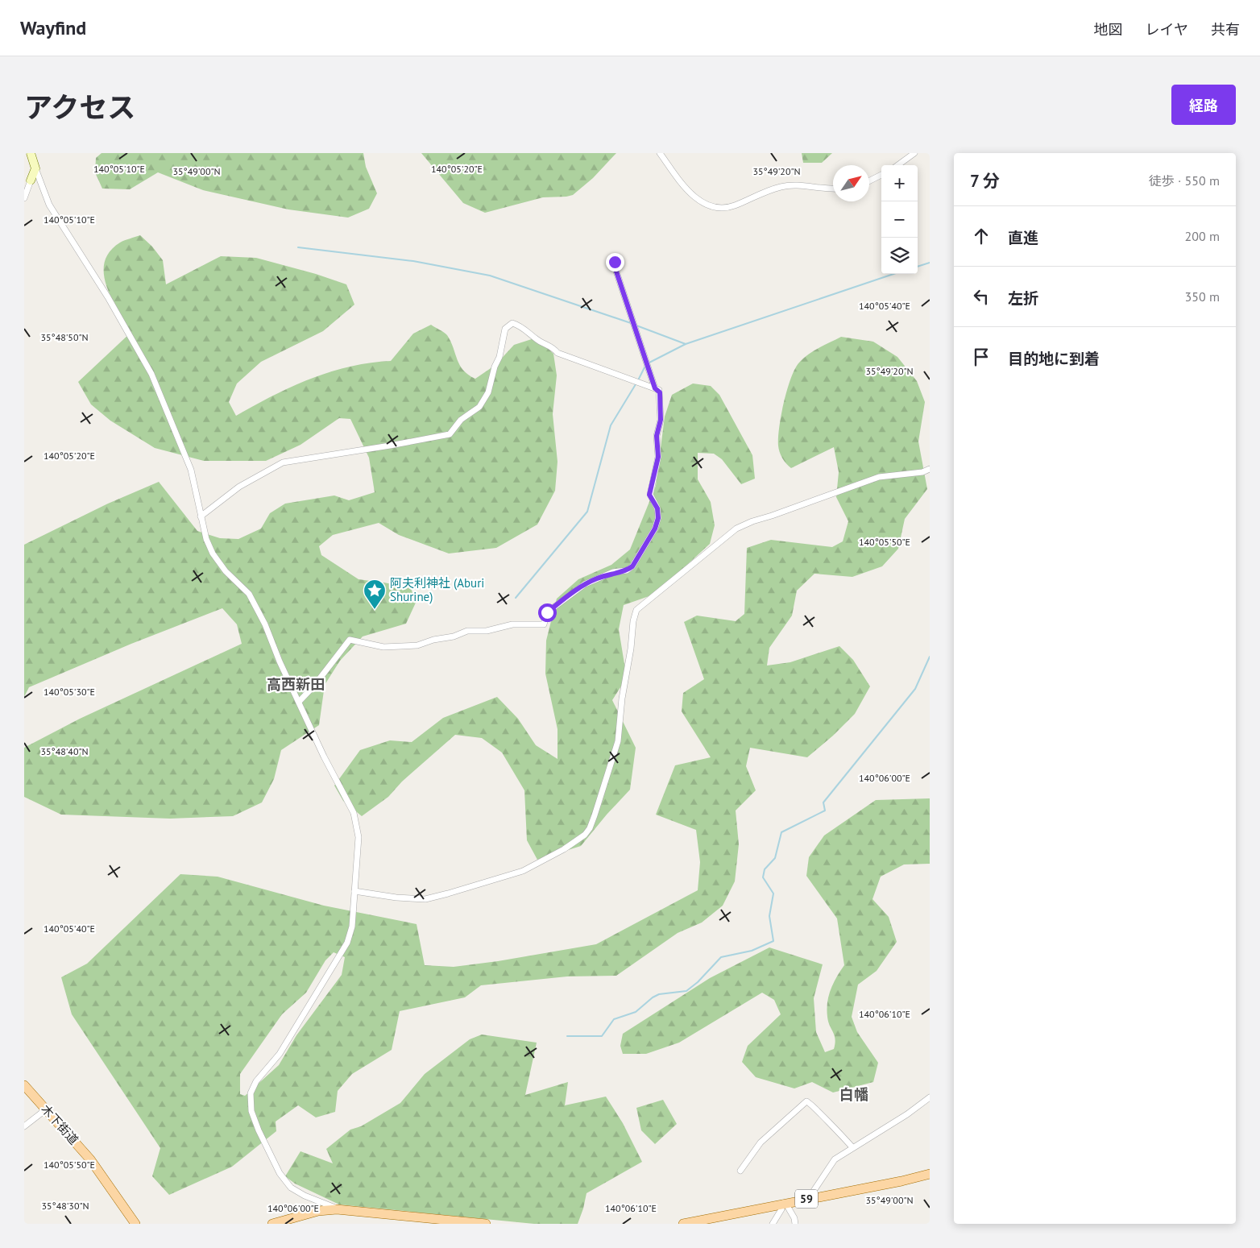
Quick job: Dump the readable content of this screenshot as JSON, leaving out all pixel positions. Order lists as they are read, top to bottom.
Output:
{
  "streets": {
    "main road": ["木下街道", "59"]
  },
  "districts": ["高西新田", "白幡"],
  "places": {
    "place": ["阿夫利神社 (Aburi Shurine)"]
  },
  "north": "top right",
  "page": {
    "header": "Wayfind",
    "nav": ["地図", "レイヤ", "共有"],
    "title": "アクセス",
    "buttons": "経路",
    "heading": ["7 分", "徒歩 · 550 m"],
    "map_buttons": ["+", "−"],
    "list": [
      ["直進", "200 m"],
      ["左折", "350 m"],
      "目的地に到着"
    ]
  },
  "coordinates": [
    "140°05'20\"E",
    "140°05'10\"E",
    "35°49'00\"N",
    "35°49'20\"N",
    "140°05'40\"E",
    "35°48'50\"N",
    "140°05'50\"E",
    "140°05'30\"E",
    "35°48'40\"N",
    "140°06'00\"E",
    "140°06'10\"E",
    "35°48'30\"N"
  ]
}
